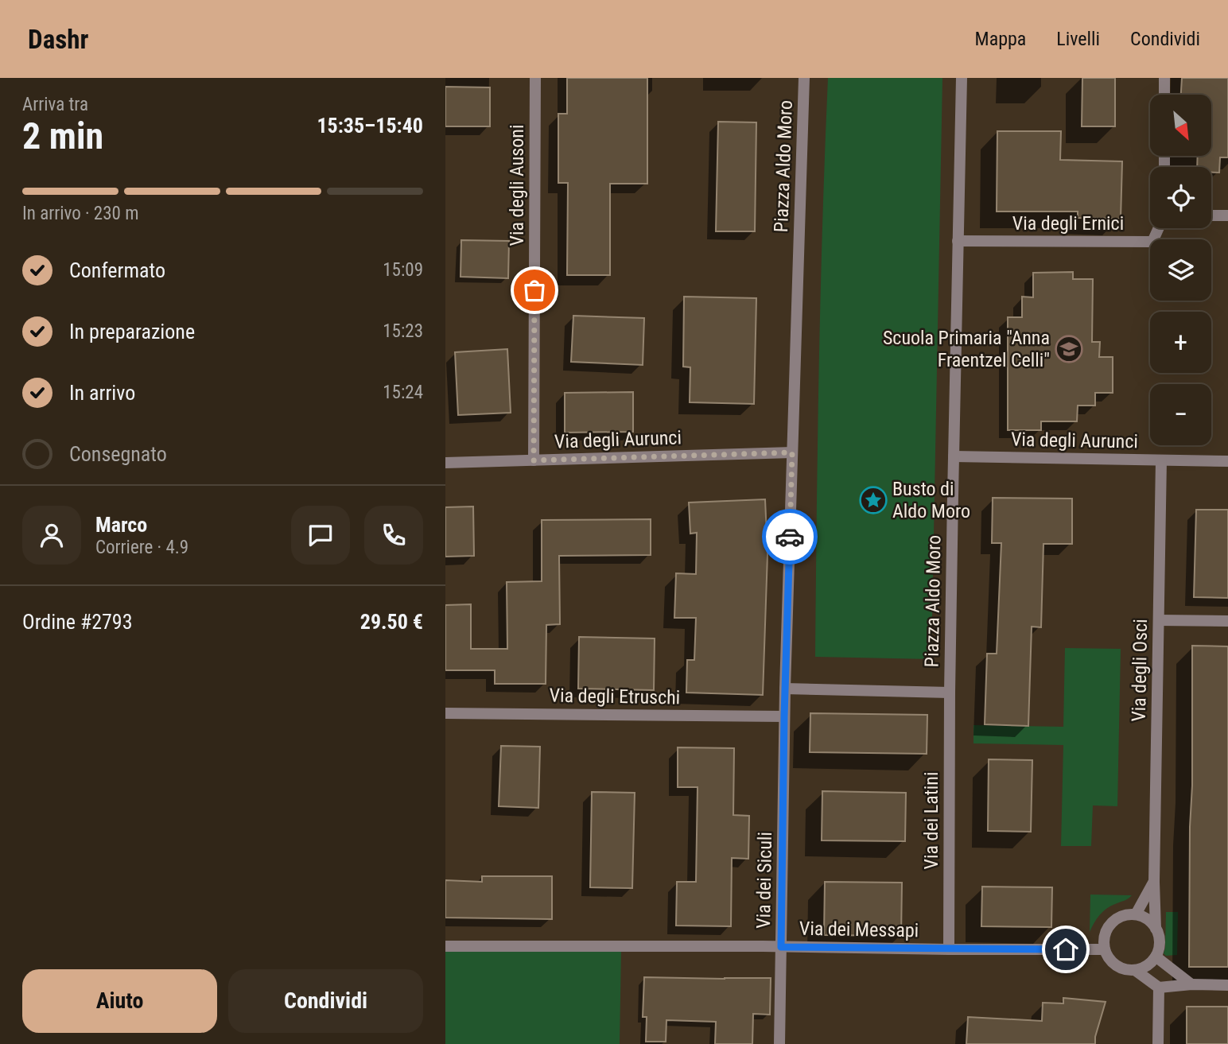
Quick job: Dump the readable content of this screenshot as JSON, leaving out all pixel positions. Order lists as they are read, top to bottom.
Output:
{
  "streets": {
    "street": [
      "Piazza Aldo Moro",
      "Via degli Ausoni",
      "Via degli Ernici",
      "Via degli Aurunci",
      "Via degli Osci",
      "Via degli Etruschi",
      "Via dei Latini",
      "Via dei Siculi",
      "Via dei Messapi"
    ]
  },
  "crossings": [
    ["Piazza Aldo Moro", "Via degli Ernici"],
    ["Piazza Aldo Moro", "Via degli Aurunci"],
    ["Piazza Aldo Moro", "Via degli Etruschi"],
    ["Piazza Aldo Moro", "Via dei Latini"],
    ["Piazza Aldo Moro", "Via dei Siculi"],
    ["Via degli Ausoni", "Via degli Aurunci"],
    ["Via degli Aurunci", "Via degli Osci"],
    ["Via degli Osci", "Via dei Messapi"],
    ["Via degli Etruschi", "Via dei Siculi"],
    ["Via dei Latini", "Via dei Messapi"],
    ["Via dei Siculi", "Via dei Messapi"]
  ],
  "places": {
    "school or university": ["Scuola Primaria \"Anna Fraentzel Celli\""],
    "place": ["Busto di Aldo Moro"]
  },
  "north": "bottom right",
  "page": {
    "header": "Dashr",
    "nav": ["Mappa", "Livelli", "Condividi"],
    "heading": ["2 min", "Arriva tra", "15:35–15:40"],
    "panel": [
      "Marco",
      "Corriere · 4.9",
      "Ordine #2793",
      "29.50 €"
    ],
    "map_buttons": ["+", "−"],
    "bar": "In arrivo · 230 m",
    "list": [
      ["Confermato", "15:09"],
      ["In preparazione", "15:23"],
      ["In arrivo", "15:24"],
      "Consegnato"
    ],
    "buttons": ["Aiuto", "Condividi"]
  }
}
